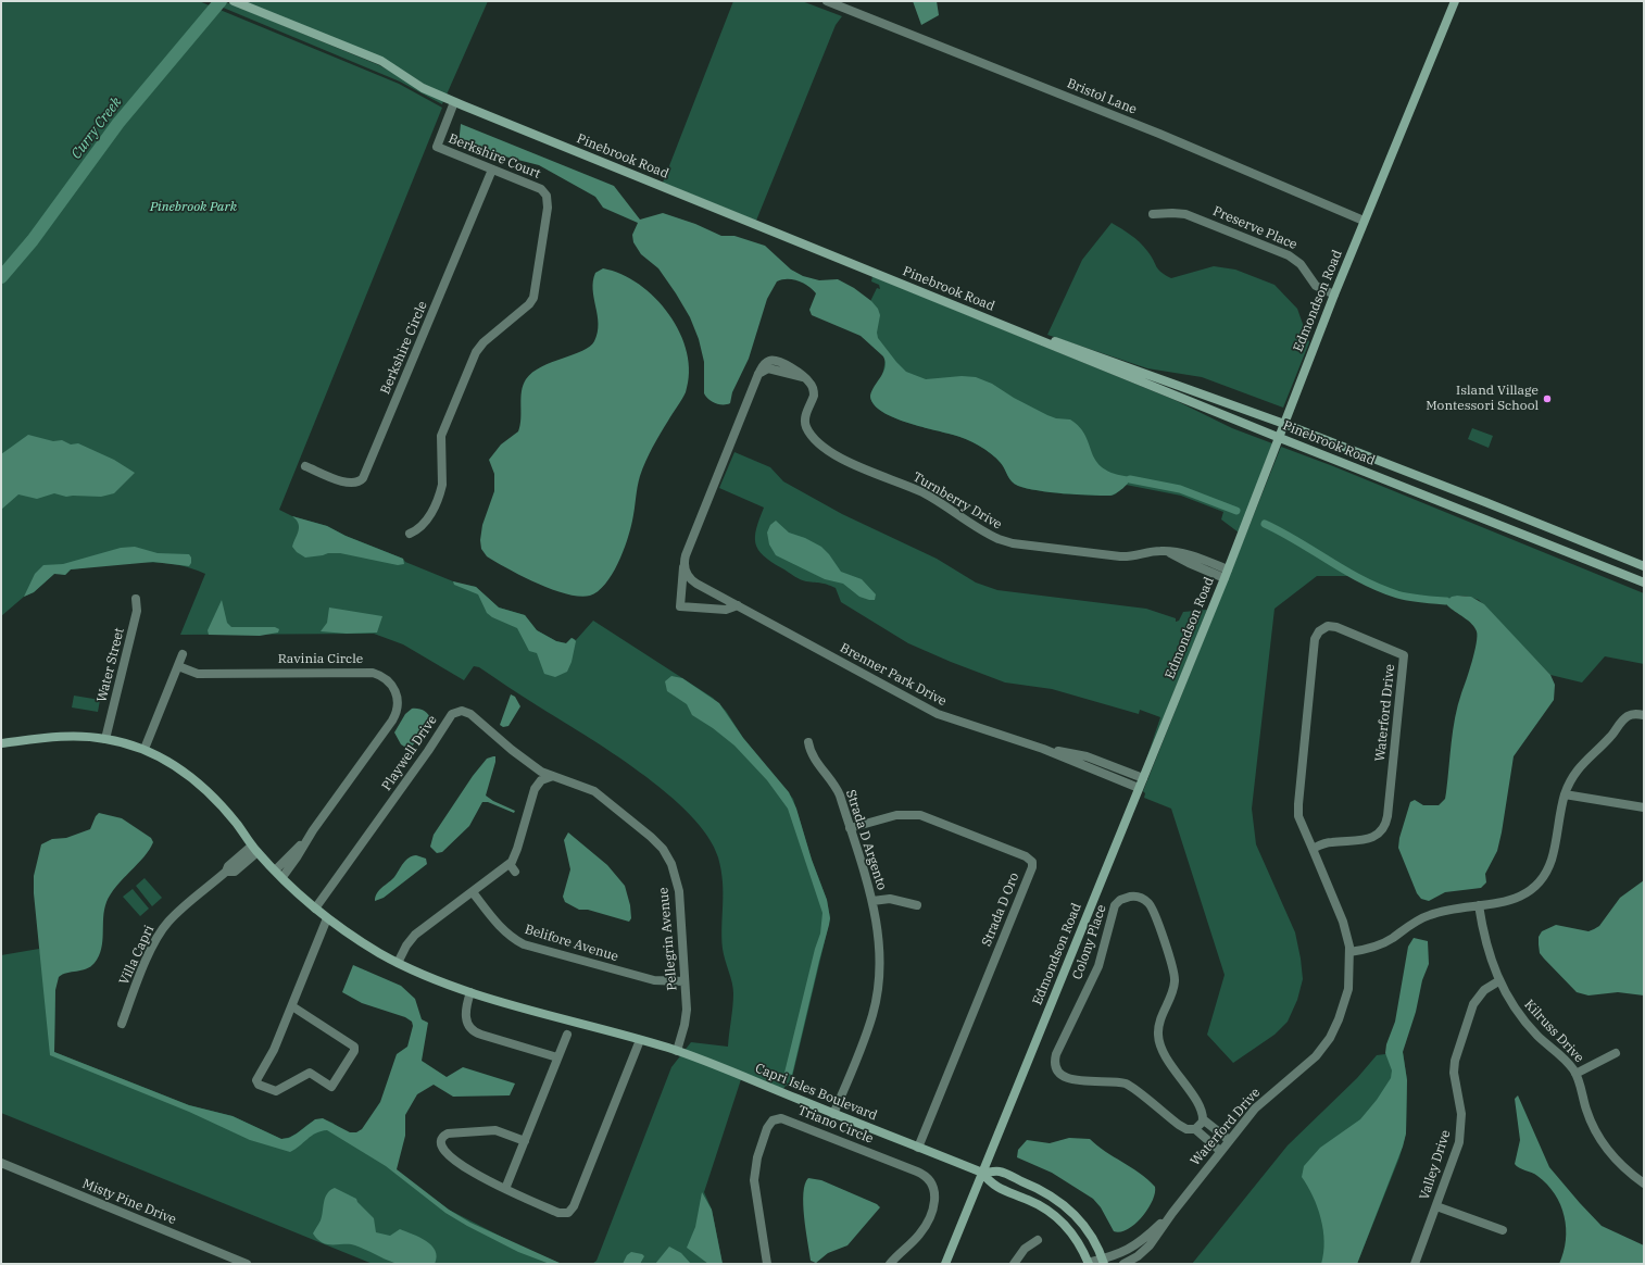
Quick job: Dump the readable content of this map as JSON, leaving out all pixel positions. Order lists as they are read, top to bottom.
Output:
{
  "streets": {
    "street": [
      "Bristol Lane",
      "Berkshire Court",
      "Pinebrook Road",
      "Preserve Place",
      "Edmondson Road",
      "Berkshire Circle",
      "Turnberry Drive",
      "Ravinia Circle",
      "Water Street",
      "Brenner Park Drive",
      "Waterford Drive",
      "Playwell Drive",
      "Strada D Argento",
      "Strada D Oro",
      "Pellegrin Avenue",
      "Colony Place",
      "Belifore Avenue",
      "Villa Capri",
      "Kilruss Drive",
      "Capri Isles Boulevard",
      "Triano Circle",
      "Valley Drive",
      "Misty Pine Drive"
    ]
  },
  "crossings": [
    ["Bristol Lane", "Edmondson Road"],
    ["Berkshire Court", "Pinebrook Road"],
    ["Berkshire Court", "Berkshire Circle"],
    ["Pinebrook Road", "Edmondson Road"],
    ["Preserve Place", "Edmondson Road"],
    ["Edmondson Road", "Turnberry Drive"],
    ["Edmondson Road", "Brenner Park Drive"],
    ["Edmondson Road", "Capri Isles Boulevard"],
    ["Turnberry Drive", "Brenner Park Drive"],
    ["Ravinia Circle", "Capri Isles Boulevard"],
    ["Water Street", "Capri Isles Boulevard"],
    ["Waterford Drive", "Colony Place"],
    ["Waterford Drive", "Capri Isles Boulevard"],
    ["Playwell Drive", "Pellegrin Avenue"],
    ["Playwell Drive", "Capri Isles Boulevard"],
    ["Strada D Argento", "Strada D Oro"],
    ["Strada D Argento", "Capri Isles Boulevard"],
    ["Strada D Oro", "Capri Isles Boulevard"],
    ["Pellegrin Avenue", "Belifore Avenue"],
    ["Pellegrin Avenue", "Capri Isles Boulevard"],
    ["Villa Capri", "Capri Isles Boulevard"],
    ["Kilruss Drive", "Valley Drive"]
  ],
  "water": ["Curry Creek"],
  "parks": ["Pinebrook Park"],
  "places": ["Island Village Montessori School"]
}
